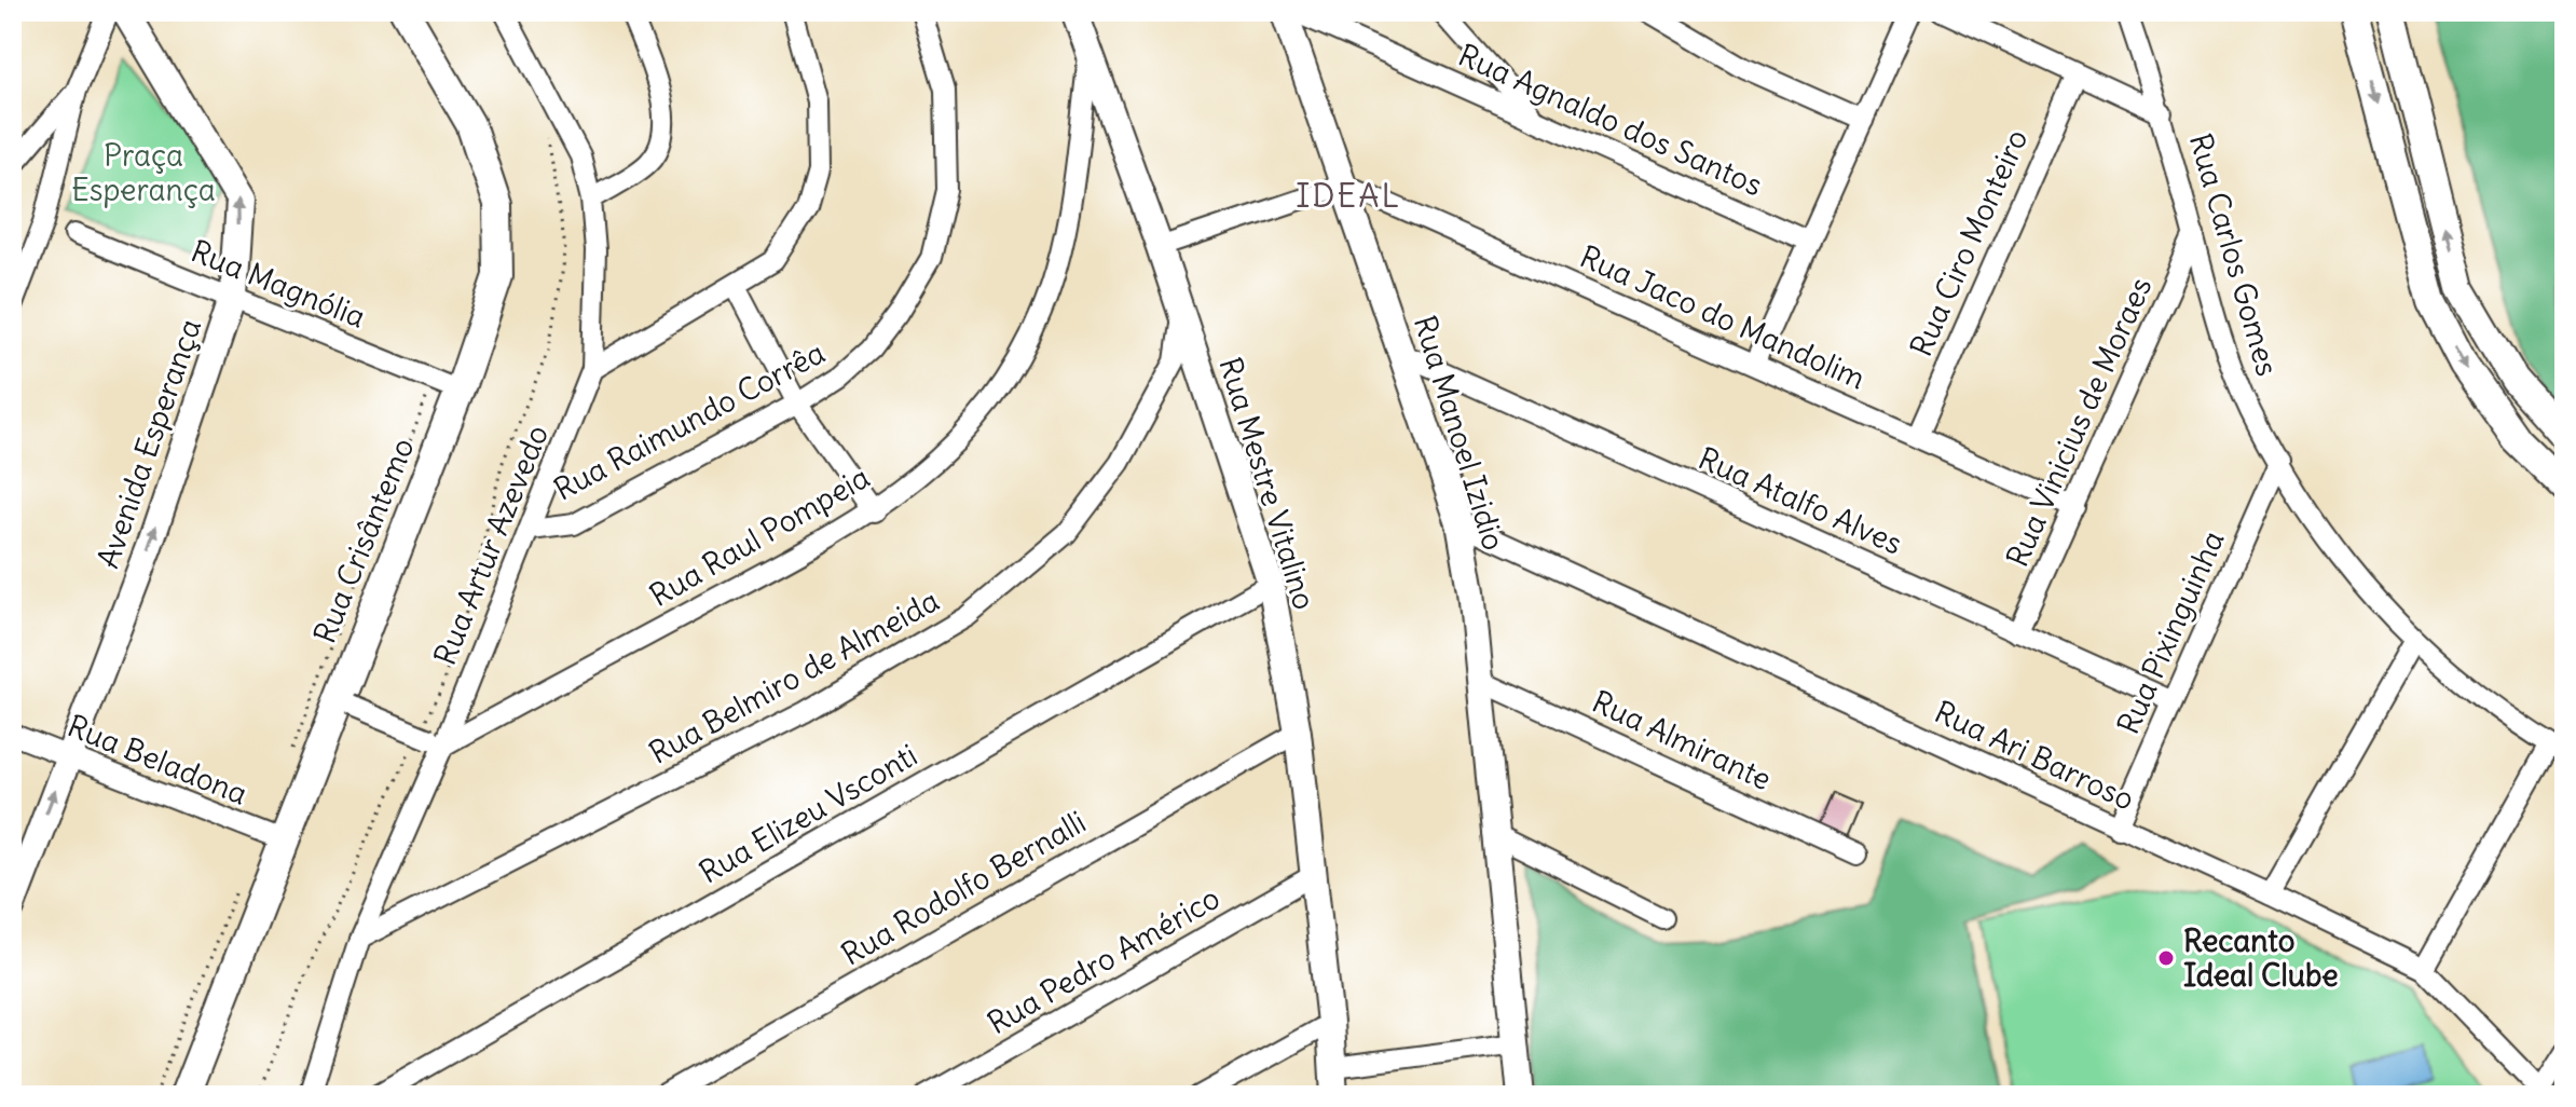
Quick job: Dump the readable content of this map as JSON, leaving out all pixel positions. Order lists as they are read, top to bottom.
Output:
{
  "streets": {
    "main road": ["Rua Crisântemo"],
    "street": [
      "Rua Agnaldo dos Santos",
      "Rua Ciro Monteiro",
      "Rua Carlos Gomes",
      "Rua Magnólia",
      "Rua Jaco do Mandolim",
      "Rua Raimundo Corrêa",
      "Rua Vinicius de Moraes",
      "Rua Manoel Izidio",
      "Avenida Esperança",
      "Rua Mestre Vitalino",
      "Rua Atalfo Alves",
      "Rua Raul Pompeia",
      "Rua Artur Azevedo",
      "Rua Pixinguinha",
      "Rua Belmiro de Almeida",
      "Rua Almirante",
      "Rua Ari Barroso",
      "Rua Beladona",
      "Rua Elizeu Vsconti",
      "Rua Rodolfo Bernalli",
      "Rua Pedro Américo"
    ]
  },
  "crossings": [
    ["Rua Ciro Monteiro", "Rua Jaco do Mandolim"],
    ["Rua Carlos Gomes", "Rua Vinicius de Moraes"],
    ["Rua Carlos Gomes", "Rua Pixinguinha"],
    ["Rua Magnólia", "Avenida Esperança"],
    ["Rua Magnólia", "Rua Crisântemo"],
    ["Rua Jaco do Mandolim", "Rua Vinicius de Moraes"],
    ["Rua Jaco do Mandolim", "Rua Manoel Izidio"],
    ["Rua Raimundo Corrêa", "Rua Artur Azevedo"],
    ["Rua Vinicius de Moraes", "Rua Atalfo Alves"],
    ["Rua Manoel Izidio", "Rua Atalfo Alves"],
    ["Rua Manoel Izidio", "Rua Almirante"],
    ["Rua Manoel Izidio", "Rua Ari Barroso"],
    ["Avenida Esperança", "Rua Beladona"],
    ["Rua Mestre Vitalino", "Rua Raul Pompeia"],
    ["Rua Mestre Vitalino", "Rua Belmiro de Almeida"],
    ["Rua Mestre Vitalino", "Rua Elizeu Vsconti"],
    ["Rua Mestre Vitalino", "Rua Rodolfo Bernalli"],
    ["Rua Mestre Vitalino", "Rua Pedro Américo"],
    ["Rua Atalfo Alves", "Rua Pixinguinha"],
    ["Rua Raul Pompeia", "Rua Artur Azevedo"],
    ["Rua Crisântemo", "Rua Beladona"],
    ["Rua Artur Azevedo", "Rua Belmiro de Almeida"],
    ["Rua Pixinguinha", "Rua Ari Barroso"]
  ],
  "districts": ["IDEAL"],
  "parks": ["Praça Esperança"],
  "places": ["Recanto Ideal Clube"]
}
